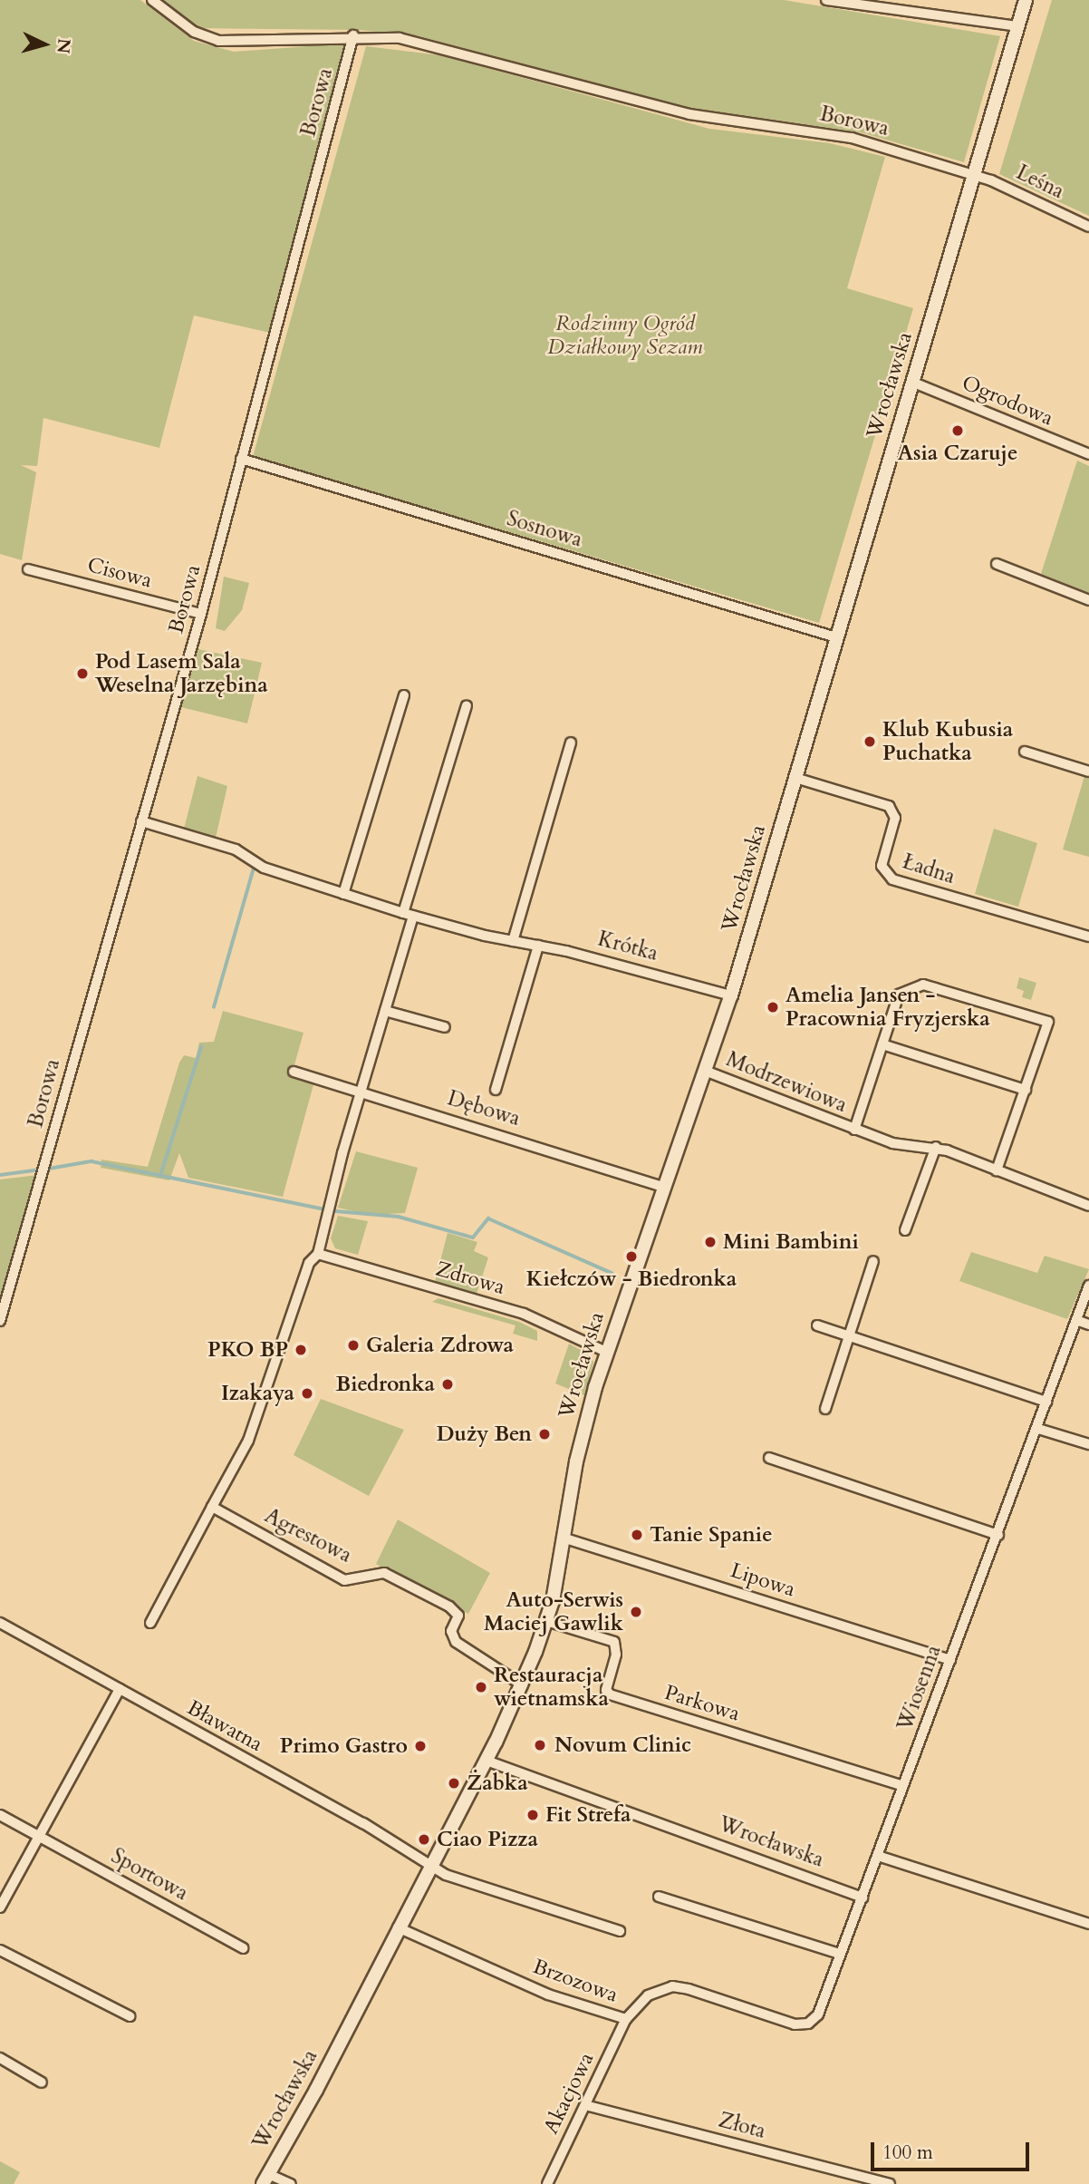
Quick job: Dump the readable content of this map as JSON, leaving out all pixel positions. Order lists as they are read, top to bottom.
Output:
{
  "streets": {
    "street": [
      "Borowa",
      "Leśna",
      "Wrocławska",
      "Ogrodowa",
      "Sosnowa",
      "Cisowa",
      "Ładna",
      "Krótka",
      "Modrzewiowa",
      "Dębowa",
      "Zdrowa",
      "Agrestowa",
      "Lipowa",
      "Wiosenna",
      "Parkowa",
      "Bławatna",
      "Sportowa",
      "Brzozowa",
      "Akacjowa",
      "Złota"
    ]
  },
  "crossings": [
    ["Borowa", "Leśna"],
    ["Borowa", "Wrocławska"],
    ["Borowa", "Sosnowa"],
    ["Borowa", "Cisowa"],
    ["Borowa", "Krótka"],
    ["Leśna", "Wrocławska"],
    ["Wrocławska", "Ogrodowa"],
    ["Wrocławska", "Sosnowa"],
    ["Wrocławska", "Ładna"],
    ["Wrocławska", "Krótka"],
    ["Wrocławska", "Modrzewiowa"],
    ["Wrocławska", "Dębowa"],
    ["Wrocławska", "Zdrowa"],
    ["Wrocławska", "Agrestowa"],
    ["Wrocławska", "Lipowa"],
    ["Wrocławska", "Wiosenna"],
    ["Wrocławska", "Parkowa"],
    ["Wrocławska", "Bławatna"],
    ["Wrocławska", "Brzozowa"],
    ["Lipowa", "Wiosenna"],
    ["Wiosenna", "Parkowa"],
    ["Wiosenna", "Brzozowa"],
    ["Brzozowa", "Akacjowa"],
    ["Akacjowa", "Złota"]
  ],
  "parks": ["Rodzinny Ogród Działkowy Sezam"],
  "places": [
    "Asia Czaruje",
    "Pod Lasem Sala Weselna Jarzębina",
    "Klub Kubusia Puchatka",
    "Amelia Jansen - Pracownia Fryzjerska",
    "Mini Bambini",
    "Kiełczów - Biedronka",
    "Galeria Zdrowa",
    "PKO BP",
    "Biedronka",
    "Izakaya",
    "Duży Ben",
    "Tanie Spanie",
    "Auto-Serwis Maciej Gawlik",
    "Restauracja wietnamska",
    "Novum Clinic",
    "Primo Gastro",
    "Żabka",
    "Fit Strefa",
    "Ciao Pizza"
  ],
  "scale_bar": "100 m",
  "north": "right"
}
